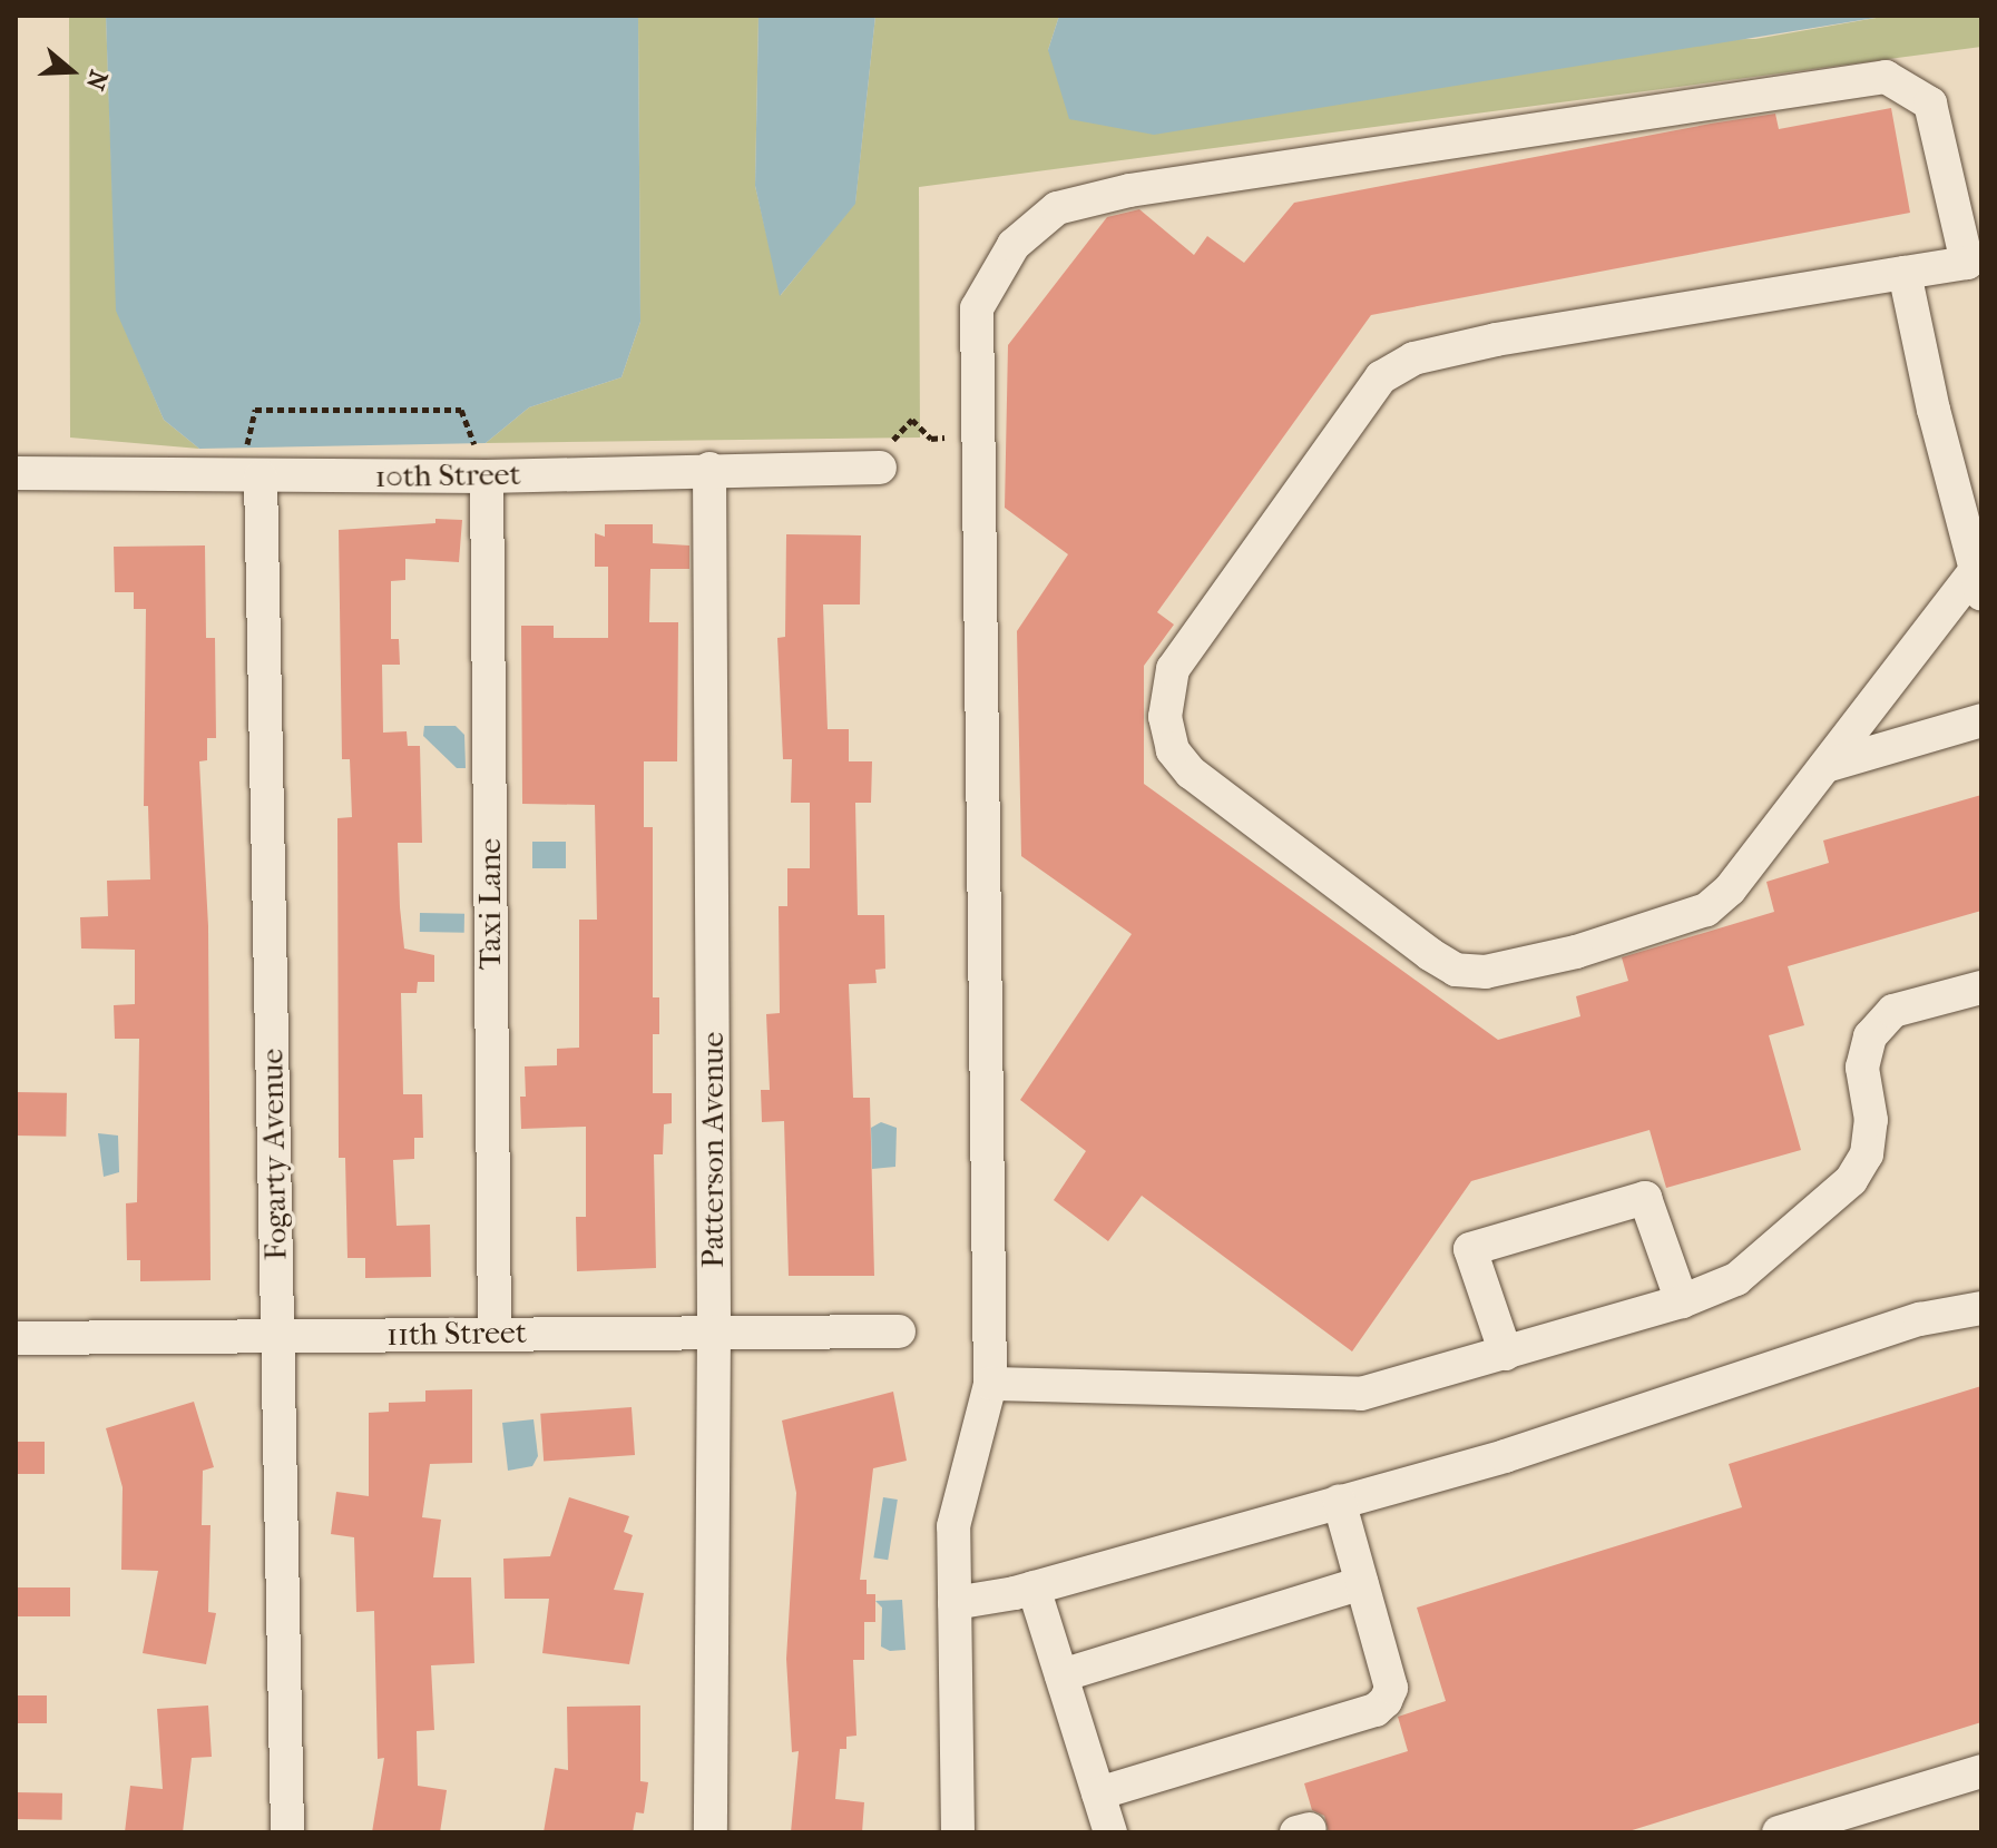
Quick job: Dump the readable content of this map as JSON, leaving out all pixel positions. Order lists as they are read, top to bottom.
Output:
{
  "streets": {
    "street": [
      "10th Street",
      "Taxi Lane",
      "Patterson Avenue",
      "Fogarty Avenue",
      "11th Street"
    ]
  },
  "crossings": [
    ["10th Street", "Taxi Lane"],
    ["10th Street", "Patterson Avenue"],
    ["10th Street", "Fogarty Avenue"],
    ["Taxi Lane", "11th Street"],
    ["Patterson Avenue", "11th Street"],
    ["Fogarty Avenue", "11th Street"]
  ],
  "north": "right"
}
